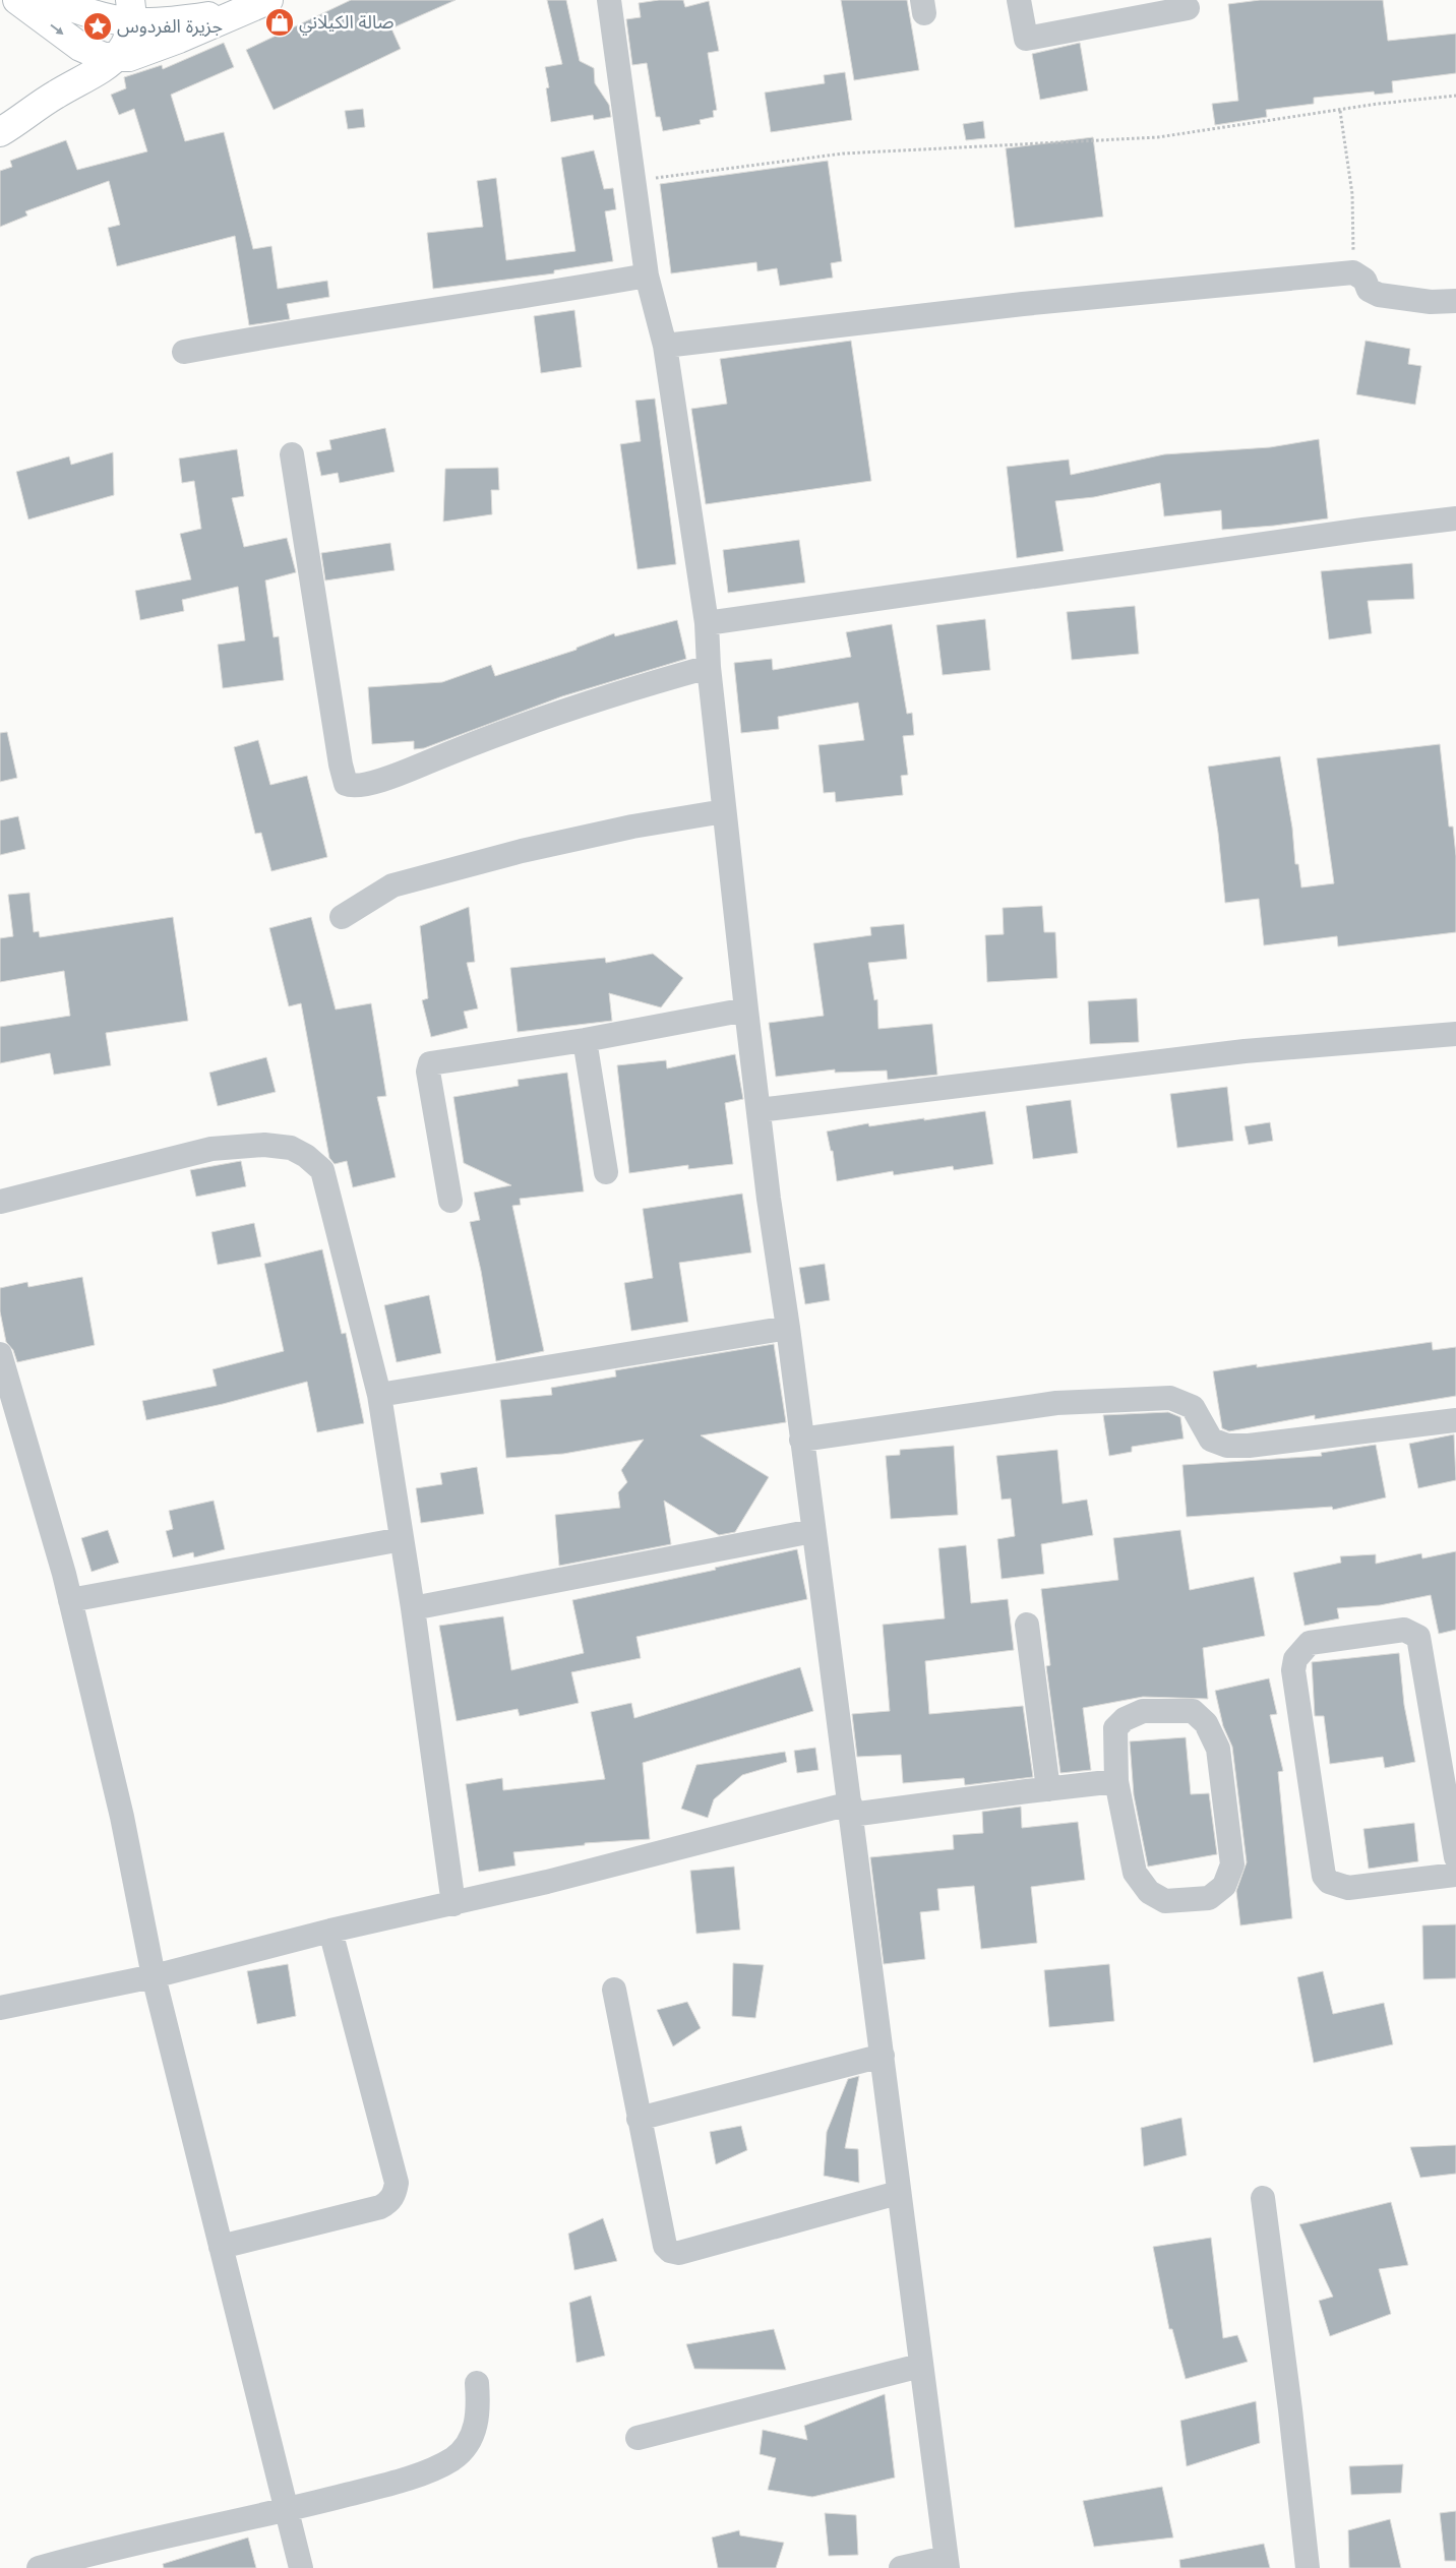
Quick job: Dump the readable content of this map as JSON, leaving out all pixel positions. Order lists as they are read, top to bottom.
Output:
{
  "places": {
    "shop": ["صالة الكيلاني"],
    "place": ["جزيرة الفردوس"]
  }
}
